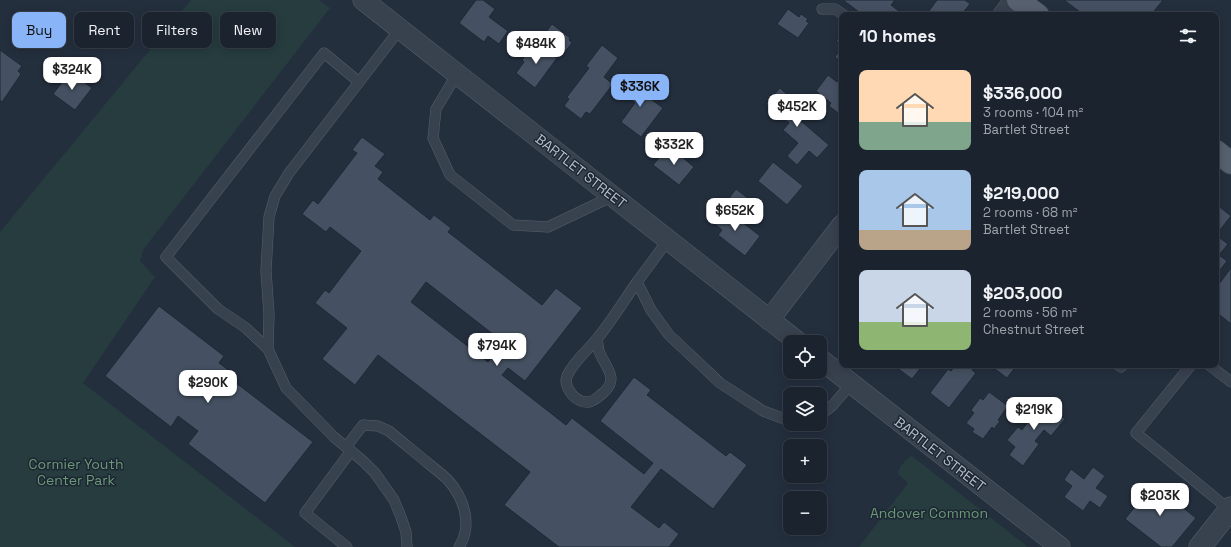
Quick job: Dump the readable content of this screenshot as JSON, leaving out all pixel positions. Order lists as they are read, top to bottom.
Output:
{
  "streets": {
    "street": ["BARTLET STREET"]
  },
  "parks": ["Cormier Youth Center Park", "Andover Common"],
  "page": {
    "chip": [
      "Buy",
      "Rent",
      "Filters",
      "New"
    ],
    "heading": "10 homes",
    "price": [
      "$484K",
      "$324K",
      "$336K",
      "$452K",
      "$332K",
      "$652K",
      "$794K",
      "$290K",
      "$219K",
      "$203K"
    ],
    "list": [
      {
        "name": "$336,000",
        "note": "3 rooms · 104 m² · Bartlet Street"
      },
      {
        "name": "$219,000",
        "note": "2 rooms · 68 m² · Bartlet Street"
      },
      {
        "name": "$203,000",
        "note": "2 rooms · 56 m² · Chestnut Street"
      }
    ],
    "map_buttons": ["+", "−"]
  }
}
